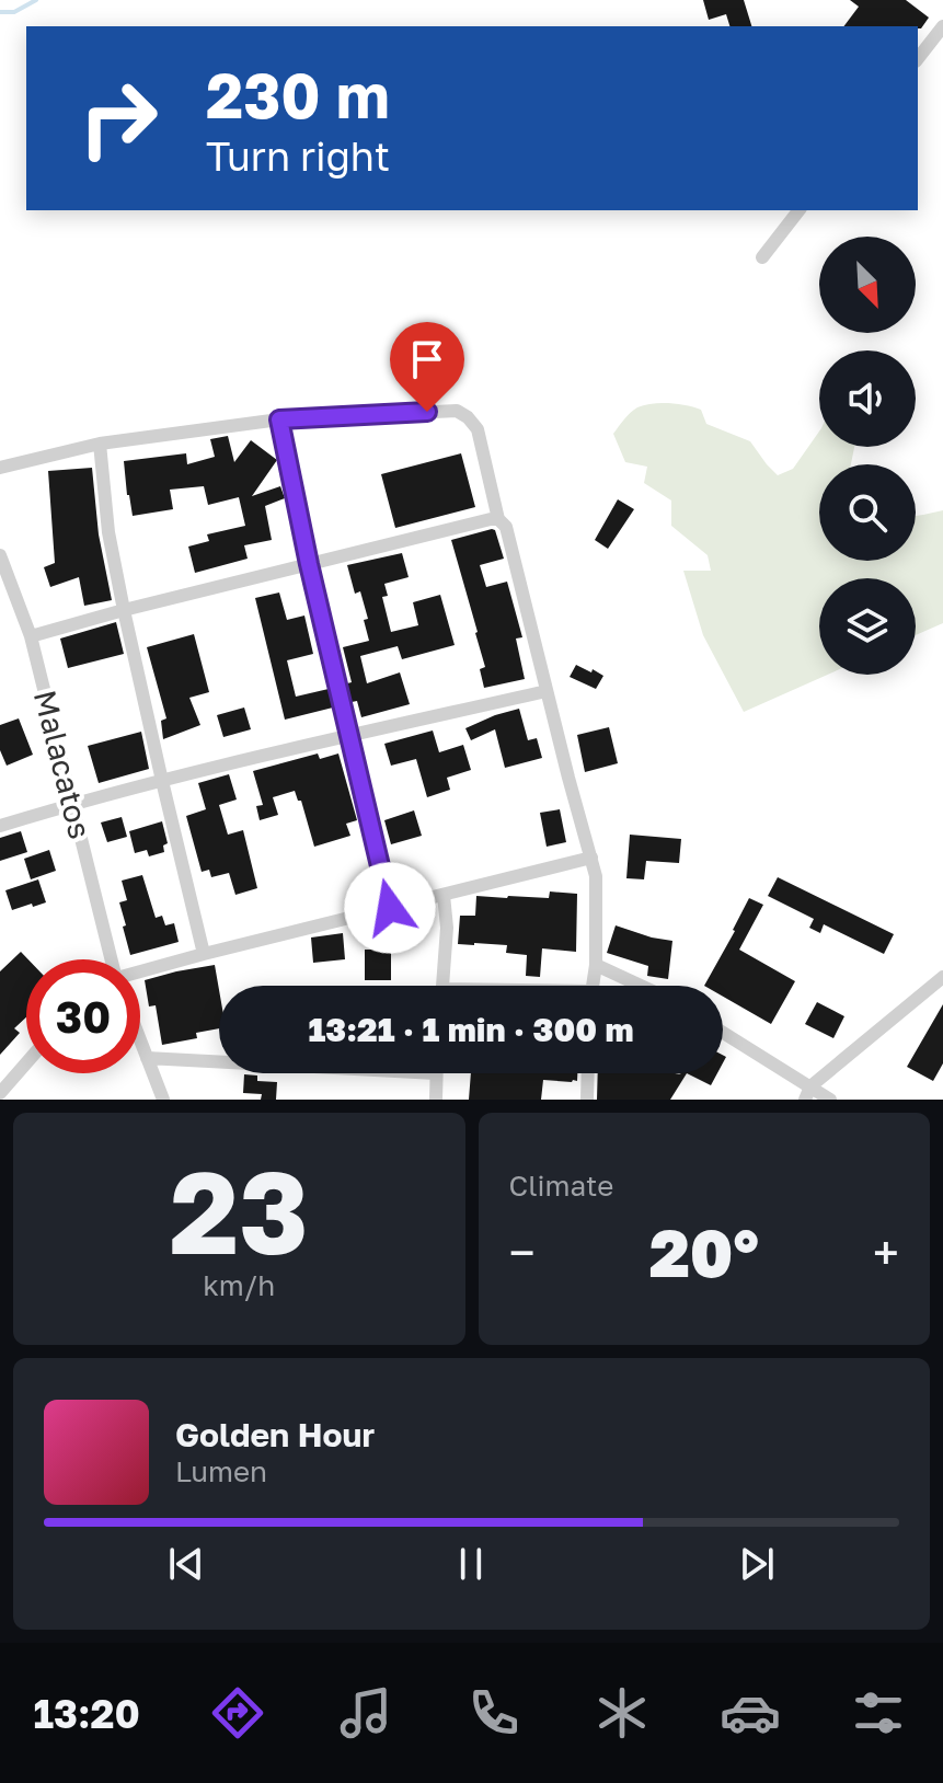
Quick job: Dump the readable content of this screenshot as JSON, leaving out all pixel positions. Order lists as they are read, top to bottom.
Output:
{
  "streets": {
    "street": ["Malacatos"]
  },
  "north": "bottom right",
  "page": {
    "turn": ["230 m", "Turn right"],
    "limit": "30",
    "trip": "13:21 · 1 min · 300 m",
    "tile": [
      ["23", "km/h"],
      "Climate"
    ],
    "heat": ["−", "20°", "+"],
    "song": ["Golden Hour", "Lumen"],
    "tabs": "13:20"
  }
}
